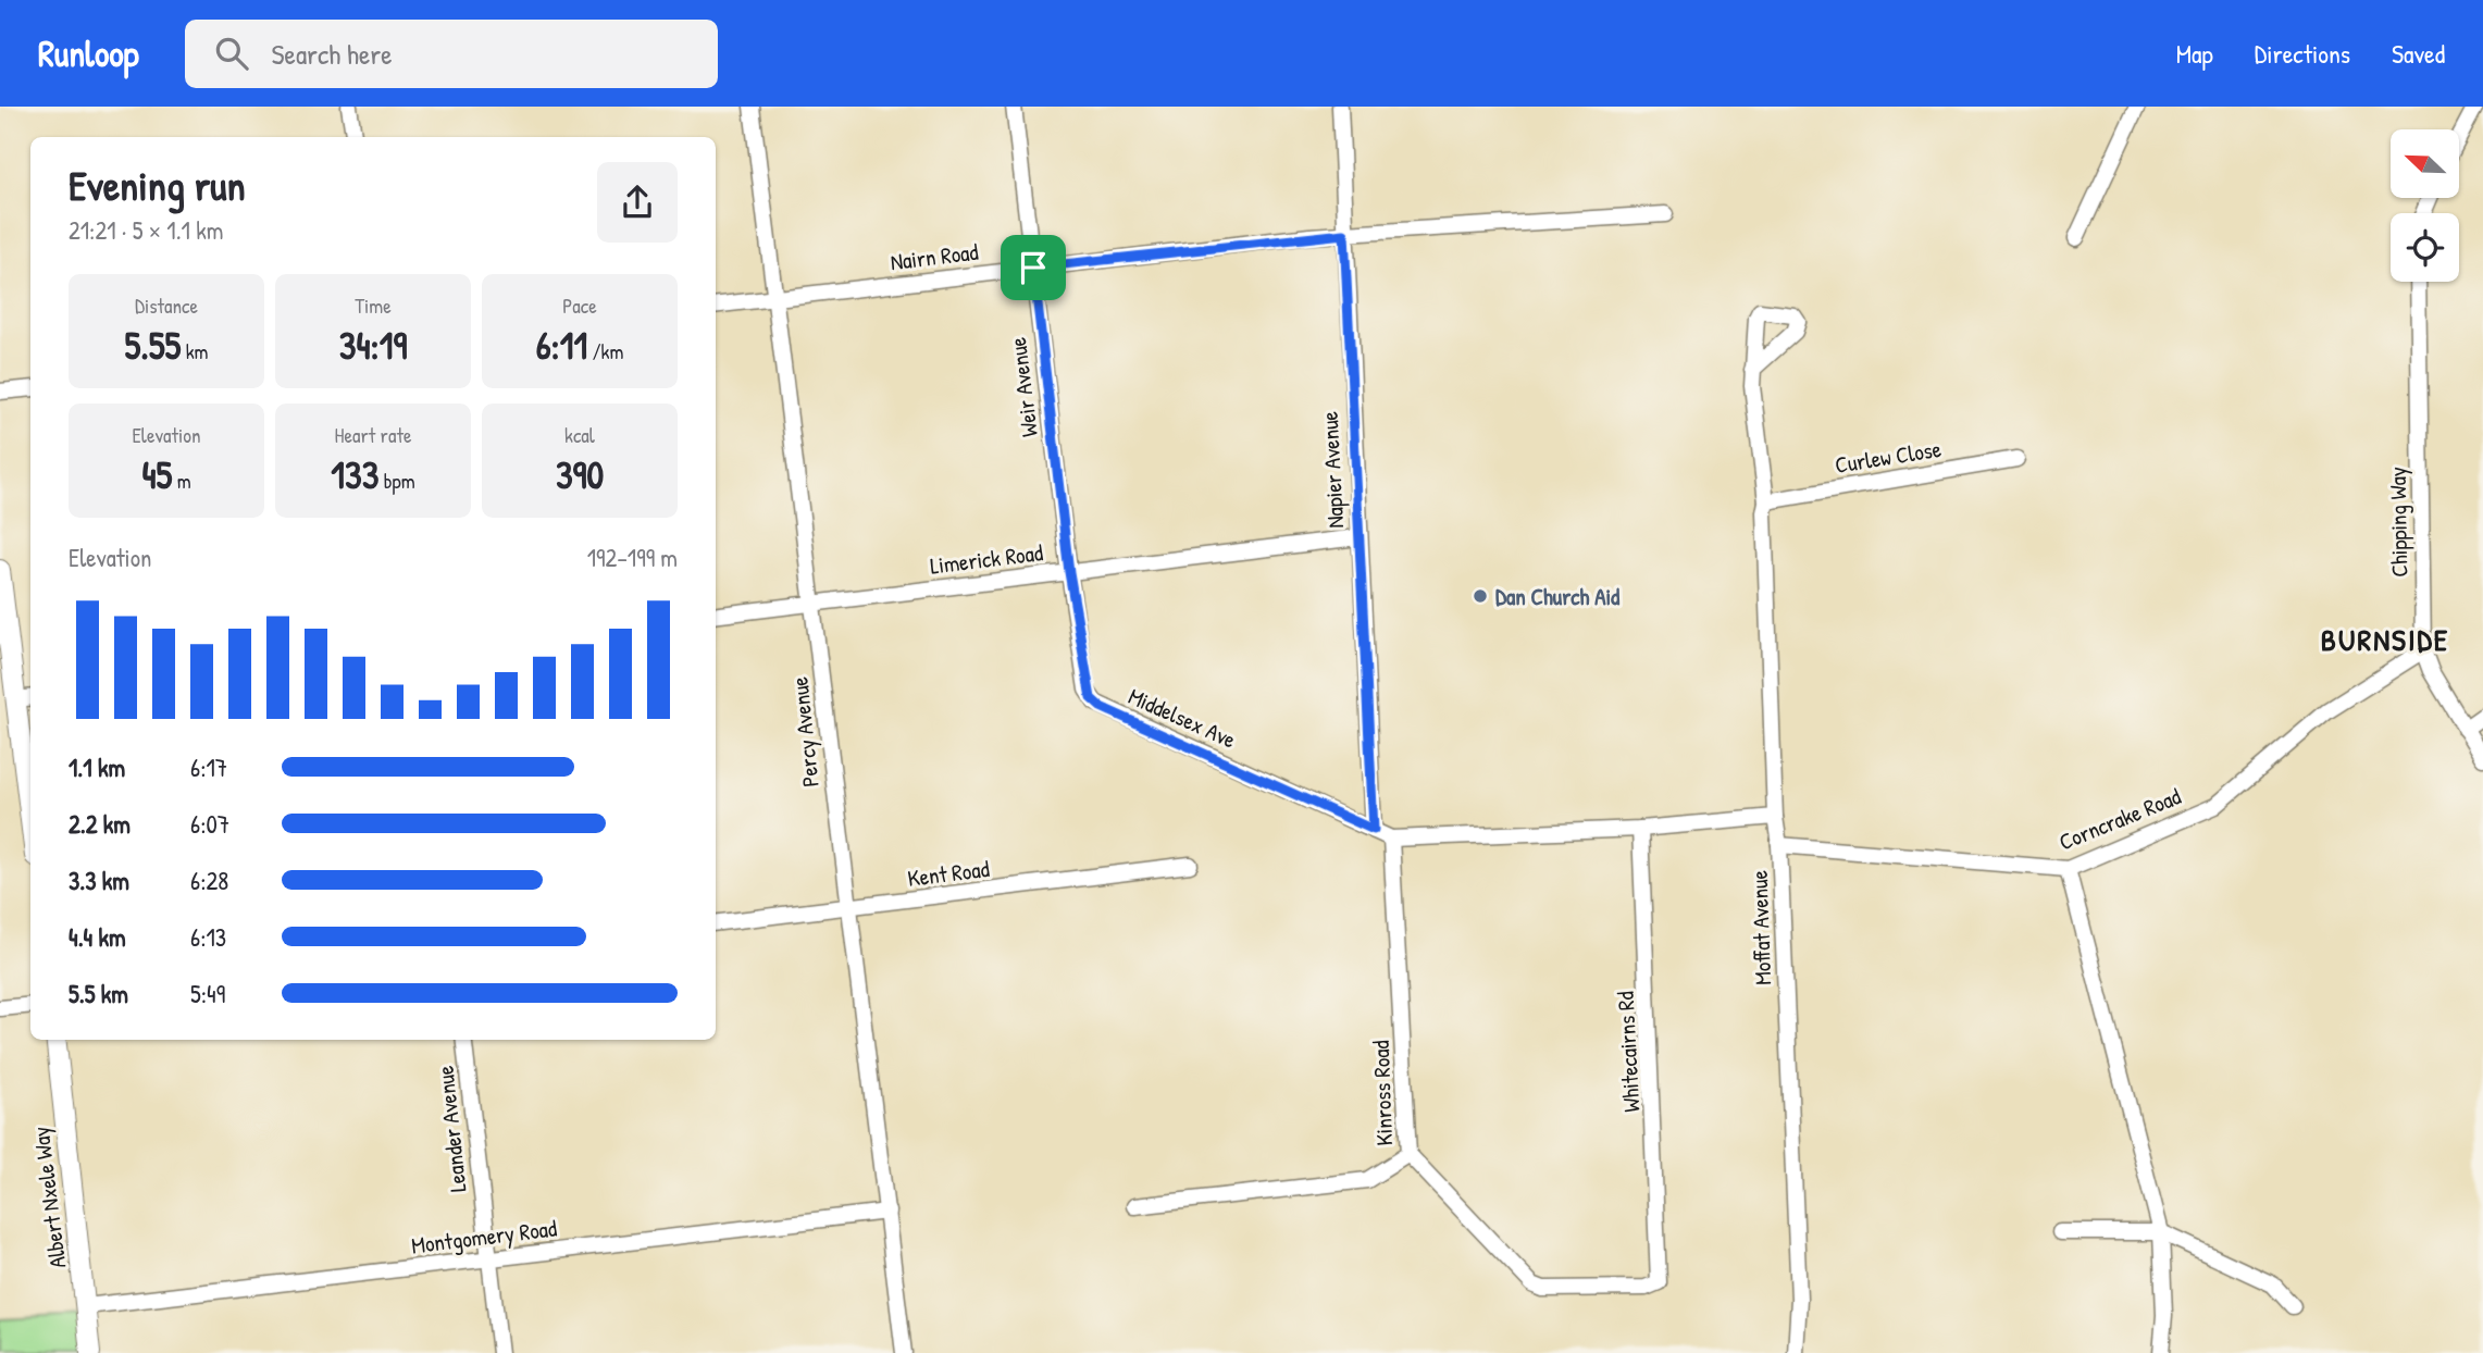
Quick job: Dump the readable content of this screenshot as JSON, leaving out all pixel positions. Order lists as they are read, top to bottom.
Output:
{
  "streets": {
    "main road": ["Albert Nxele Way"],
    "street": [
      "Nairn Road",
      "Weir Avenue",
      "Curlew Close",
      "Napier Avenue",
      "Chipping Way",
      "Limerick Road",
      "Middelsex Ave",
      "Percy Avenue",
      "Corncrake Road",
      "Kent Road",
      "Moffat Avenue",
      "Whitecairns Rd",
      "Kinross Road",
      "Leander Avenue",
      "Montgomery Road"
    ]
  },
  "crossings": [
    ["Nairn Road", "Weir Avenue"],
    ["Nairn Road", "Napier Avenue"],
    ["Nairn Road", "Percy Avenue"],
    ["Weir Avenue", "Limerick Road"],
    ["Weir Avenue", "Middelsex Ave"],
    ["Curlew Close", "Moffat Avenue"],
    ["Napier Avenue", "Limerick Road"],
    ["Napier Avenue", "Middelsex Ave"],
    ["Chipping Way", "Corncrake Road"],
    ["Limerick Road", "Middelsex Ave"],
    ["Limerick Road", "Percy Avenue"],
    ["Middelsex Ave", "Kinross Road"],
    ["Percy Avenue", "Kent Road"],
    ["Percy Avenue", "Montgomery Road"],
    ["Corncrake Road", "Moffat Avenue"],
    ["Whitecairns Rd", "Kinross Road"],
    ["Leander Avenue", "Montgomery Road"],
    ["Albert Nxele Way", "Montgomery Road"]
  ],
  "districts": ["BURNSIDE"],
  "places": ["Dan Church Aid"],
  "north": "top left",
  "page": {
    "header": "Runloop",
    "search": "Search here",
    "nav": ["Map", "Directions", "Saved"],
    "heading": ["Evening run", "21:21 · 5 × 1.1 km"],
    "stats": [
      ["Distance", "5.55 km"],
      ["Time", "34:19"],
      ["Pace", "6:11 /km"],
      ["Elevation", "45 m"],
      ["Heart rate", "133 bpm"],
      ["kcal", "390"]
    ],
    "chart": ["Elevation", "192–199 m"],
    "list": [
      {
        "name": "1.1 km",
        "note": "6:17"
      },
      {
        "name": "2.2 km",
        "note": "6:07"
      },
      {
        "name": "3.3 km",
        "note": "6:28"
      },
      {
        "name": "4.4 km",
        "note": "6:13"
      },
      {
        "name": "5.5 km",
        "note": "5:49"
      }
    ]
  }
}
